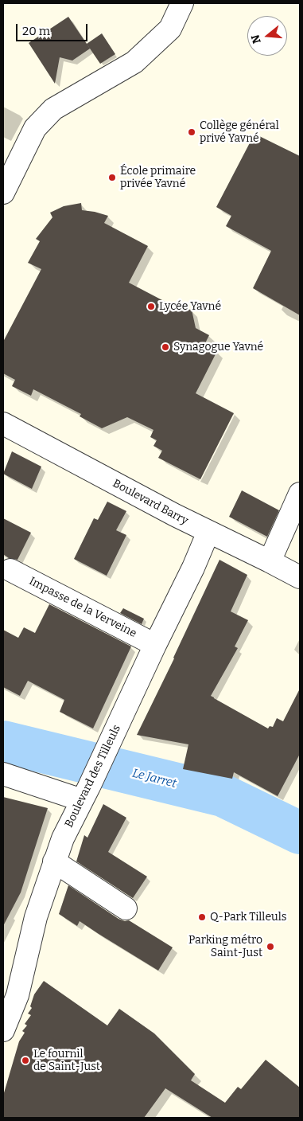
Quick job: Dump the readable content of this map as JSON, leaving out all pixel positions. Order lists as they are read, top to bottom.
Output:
{
  "streets": {
    "street": ["Boulevard Barry", "Impasse de la Verveine", "Boulevard des Tilleuls"]
  },
  "crossings": [
    ["Boulevard Barry", "Boulevard des Tilleuls"],
    ["Impasse de la Verveine", "Boulevard des Tilleuls"]
  ],
  "water": ["Le Jarret"],
  "places": [
    "Collège général privé Yavné",
    "École primaire privée Yavné",
    "Lycée Yavné",
    "Synagogue Yavné",
    "Q-Park Tilleuls",
    "Parking métro Saint-Just",
    "Le fournil de Saint-Just"
  ],
  "scale_bar": "20 m",
  "north": "left"
}
